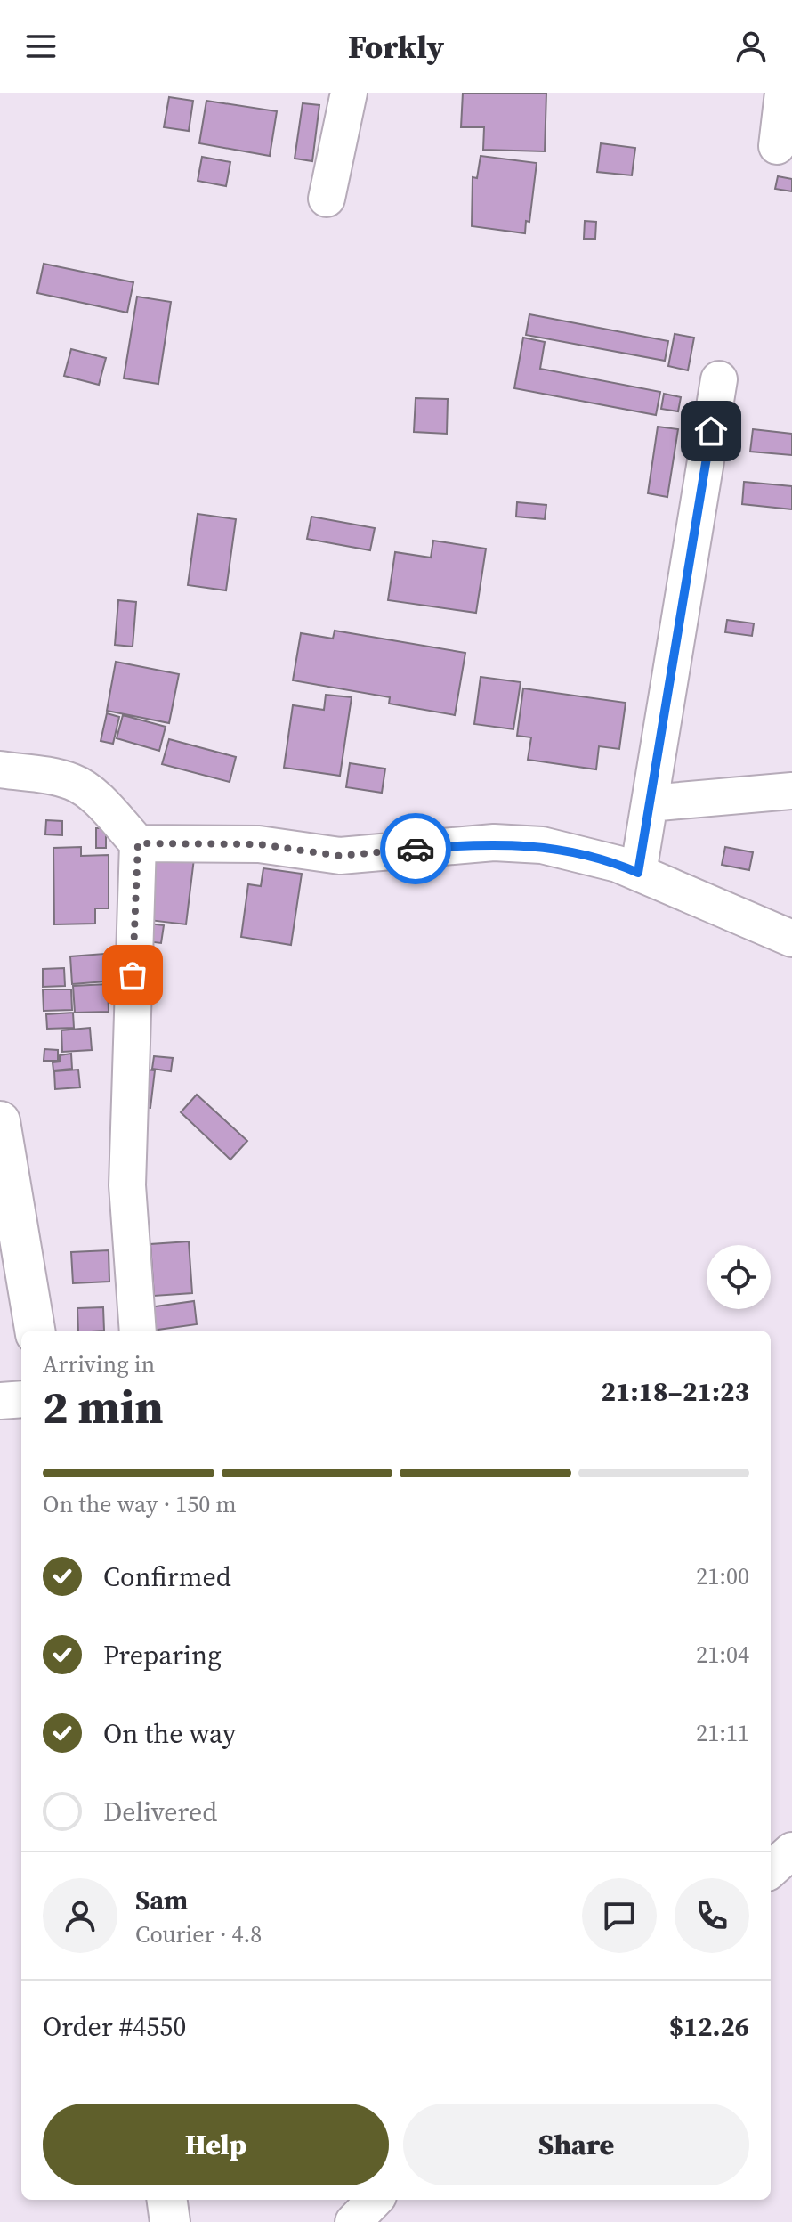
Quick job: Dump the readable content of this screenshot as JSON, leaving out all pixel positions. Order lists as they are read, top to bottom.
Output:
{
  "page": {
    "header": "Forkly",
    "heading": ["2 min", "Arriving in", "21:18–21:23"],
    "panel": [
      "Sam",
      "Courier · 4.8",
      "Order #4550",
      "$12.26"
    ],
    "bar": "On the way · 150 m",
    "list": [
      ["Confirmed", "21:00"],
      ["Preparing", "21:04"],
      ["On the way", "21:11"],
      "Delivered"
    ],
    "buttons": ["Help", "Share"]
  }
}
